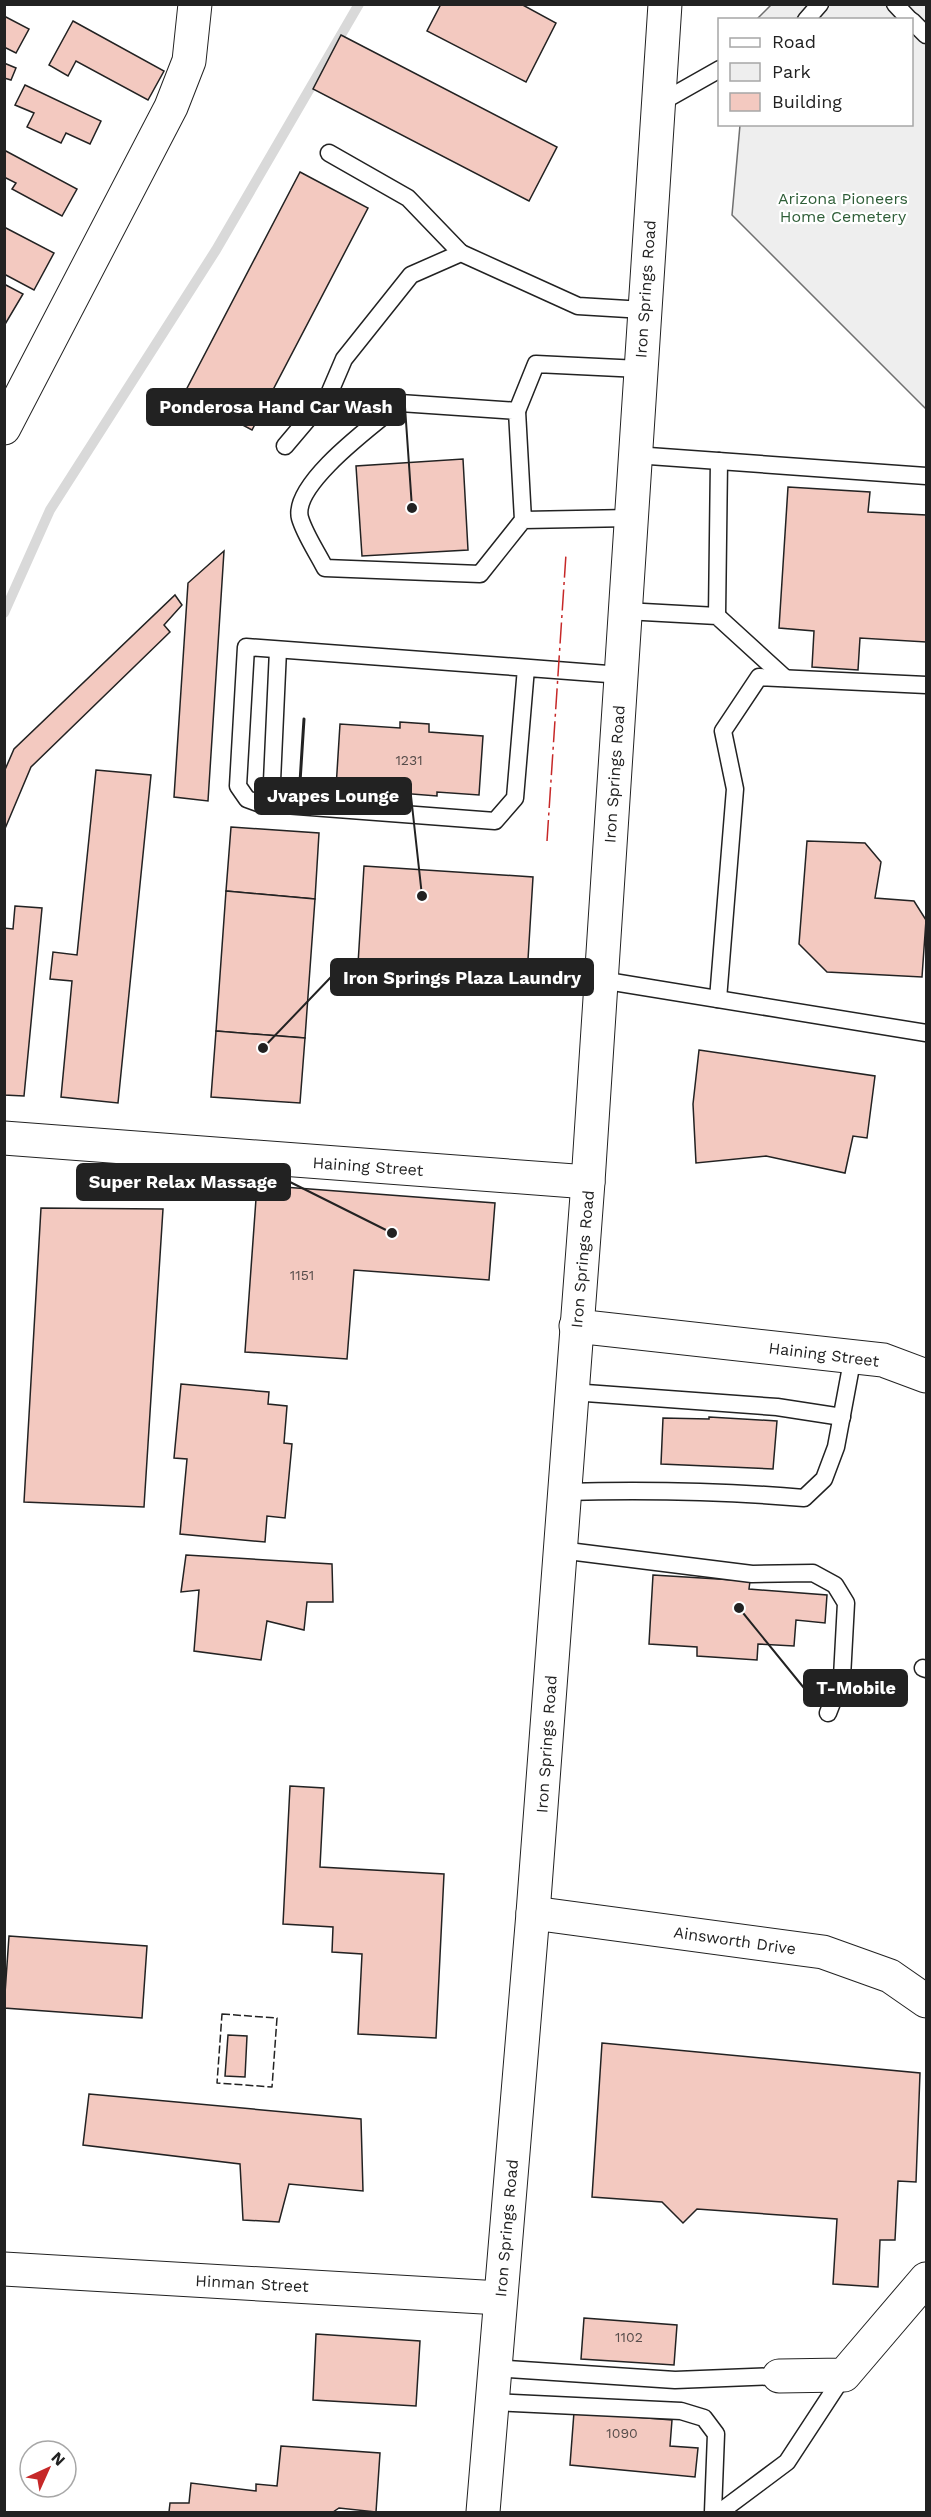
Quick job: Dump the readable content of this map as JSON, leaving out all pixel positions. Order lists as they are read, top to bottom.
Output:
{
  "streets": {
    "main road": [
      "Iron Springs Road",
      "Haining Street",
      "Ainsworth Drive",
      "Hinman Street"
    ]
  },
  "crossings": [
    ["Iron Springs Road", "Haining Street"],
    ["Iron Springs Road", "Ainsworth Drive"],
    ["Iron Springs Road", "Hinman Street"]
  ],
  "parks": ["Arizona Pioneers Home Cemetery"],
  "places": [
    "Ponderosa Hand Car Wash",
    "Jvapes Lounge",
    "Iron Springs Plaza Laundry",
    "Super Relax Massage",
    "T-Mobile"
  ],
  "house_numbers": [
    "1231",
    "1151",
    "1102",
    "1090"
  ],
  "legend": ["Road", "Park", "Building"],
  "north": "top right"
}
